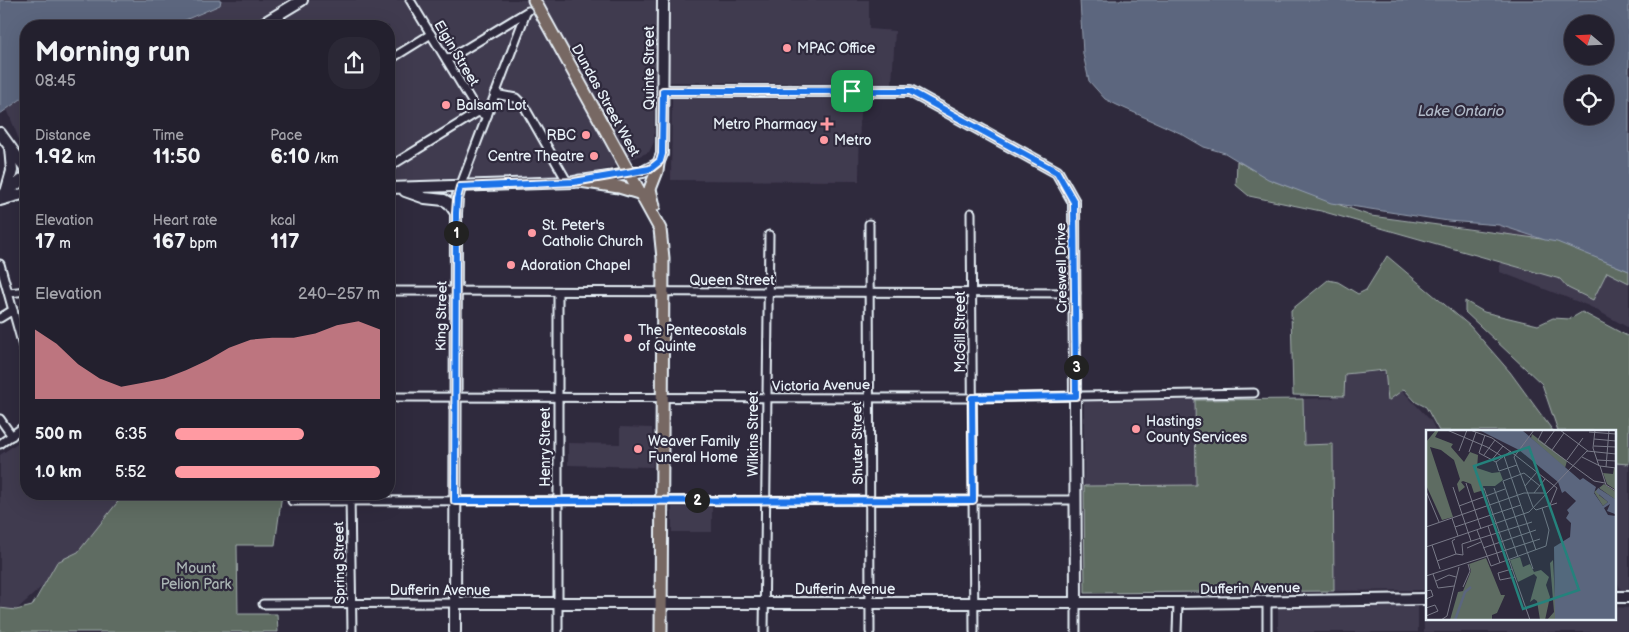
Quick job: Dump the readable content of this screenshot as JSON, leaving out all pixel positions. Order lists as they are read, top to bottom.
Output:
{
  "streets": {
    "main road": ["Dundas Street West"],
    "street": [
      "Elgin Street",
      "Quinte Street",
      "Creswell Drive",
      "Queen Street",
      "King Street",
      "McGill Street",
      "Victoria Avenue",
      "Wilkins Street",
      "Shuter Street",
      "Henry Street",
      "Spring Street",
      "Dufferin Avenue"
    ]
  },
  "crossings": [
    ["Quinte Street", "Creswell Drive"],
    ["Dundas Street West", "Queen Street"],
    ["Dundas Street West", "Victoria Avenue"],
    ["Dundas Street West", "Dufferin Avenue"],
    ["Creswell Drive", "Queen Street"],
    ["Creswell Drive", "Victoria Avenue"],
    ["Creswell Drive", "Dufferin Avenue"],
    ["Queen Street", "King Street"],
    ["Queen Street", "McGill Street"],
    ["Queen Street", "Wilkins Street"],
    ["Queen Street", "Shuter Street"],
    ["Queen Street", "Henry Street"],
    ["King Street", "Victoria Avenue"],
    ["King Street", "Dufferin Avenue"],
    ["McGill Street", "Victoria Avenue"],
    ["McGill Street", "Dufferin Avenue"],
    ["Victoria Avenue", "Wilkins Street"],
    ["Victoria Avenue", "Shuter Street"],
    ["Victoria Avenue", "Henry Street"],
    ["Wilkins Street", "Dufferin Avenue"],
    ["Shuter Street", "Dufferin Avenue"],
    ["Henry Street", "Dufferin Avenue"],
    ["Spring Street", "Dufferin Avenue"]
  ],
  "water": ["Lake Ontario"],
  "parks": ["Mount Pelion Park"],
  "places": {
    "other": [
      "MPAC Office",
      "Balsam Lot",
      "RBC",
      "Metro",
      "Centre Theatre",
      "St. Peter's Catholic Church",
      "Adoration Chapel",
      "The Pentecostals of Quinte",
      "Hastings County Services",
      "Weaver Family Funeral Home"
    ],
    "health": ["Metro Pharmacy"]
  },
  "north": "left",
  "page": {
    "heading": ["Morning run", "08:45"],
    "stats": [
      ["Distance", "1.92 km"],
      ["Time", "11:50"],
      ["Pace", "6:10 /km"],
      ["Elevation", "17 m"],
      ["Heart rate", "167 bpm"],
      ["kcal", "117"]
    ],
    "pins": ["1", "3", "2"],
    "chart": ["Elevation", "240–257 m"],
    "list": [
      {
        "name": "500 m",
        "note": "6:35"
      },
      {
        "name": "1.0 km",
        "note": "5:52"
      }
    ]
  }
}
